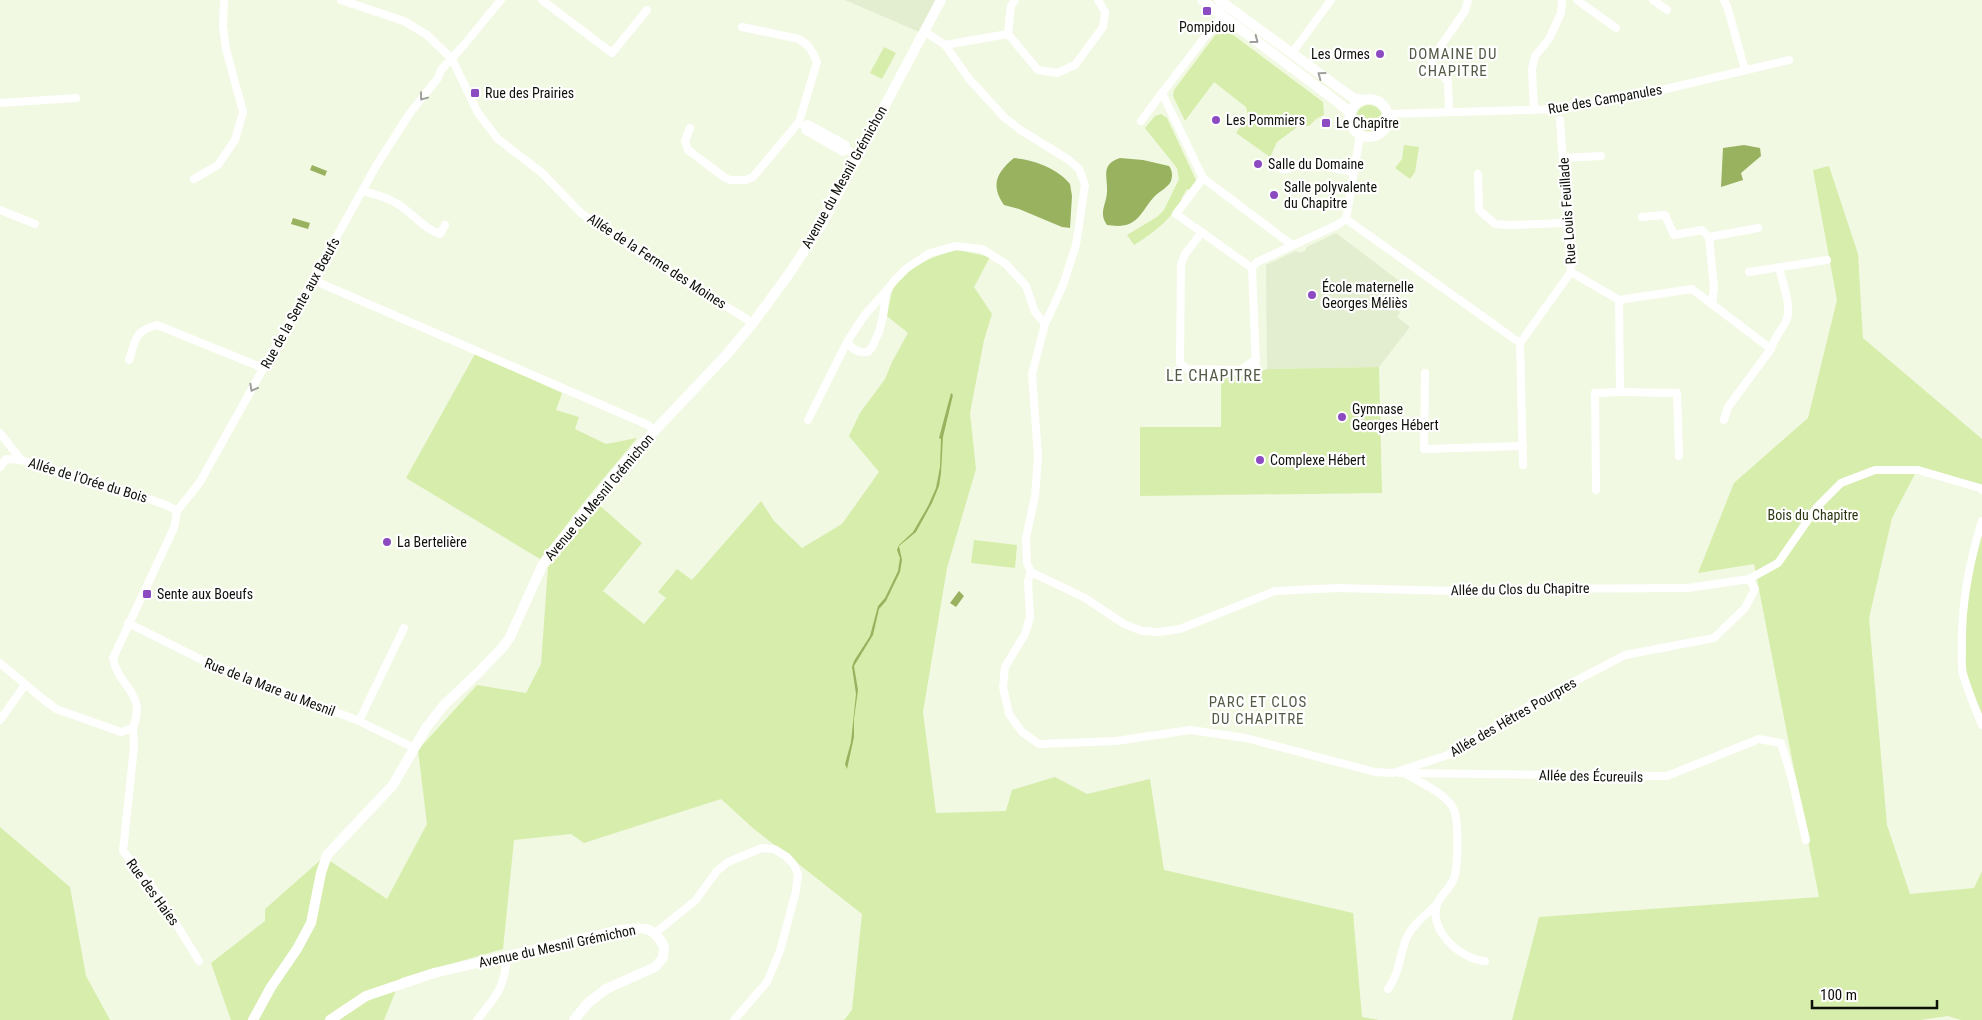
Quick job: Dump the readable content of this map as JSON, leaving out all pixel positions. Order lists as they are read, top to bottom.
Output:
{
  "streets": {
    "street": [
      "Rue des Campanules",
      "Avenue du Mesnil Grémichon",
      "Rue Louis Feuillade",
      "Allée de la Ferme des Moines",
      "Rue de la Sente aux Bœufs",
      "Allée de l'Orée du Bois",
      "Allée du Clos du Chapitre",
      "Rue de la Mare au Mesnil",
      "Allée des Hêtres Pourpres",
      "Allée des Écureuils",
      "Rue des Haies"
    ]
  },
  "crossings": [
    ["Avenue du Mesnil Grémichon", "Allée de la Ferme des Moines"],
    ["Avenue du Mesnil Grémichon", "Rue de la Mare au Mesnil"],
    ["Allée de la Ferme des Moines", "Rue de la Sente aux Bœufs"],
    ["Rue de la Sente aux Bœufs", "Allée de l'Orée du Bois"],
    ["Rue de la Sente aux Bœufs", "Rue de la Mare au Mesnil"],
    ["Rue de la Sente aux Bœufs", "Rue des Haies"],
    ["Allée du Clos du Chapitre", "Allée des Hêtres Pourpres"],
    ["Rue de la Mare au Mesnil", "Rue des Haies"],
    ["Allée des Hêtres Pourpres", "Allée des Écureuils"]
  ],
  "one_way": ["Rue de la Sente aux Bœufs"],
  "districts": ["DOMAINE DU CHAPITRE", "LE CHAPITRE", "PARC ET CLOS DU CHAPITRE"],
  "parks": ["Bois du Chapitre"],
  "places": {
    "transit": [
      "Pompidou",
      "Rue des Prairies",
      "Le Chapître",
      "Sente aux Boeufs"
    ],
    "other": [
      "Les Ormes",
      "Les Pommiers",
      "Salle du Domaine",
      "Salle polyvalente du Chapitre",
      "École maternelle Georges Méliès",
      "Gymnase Georges Hébert",
      "Complexe Hébert",
      "La Bertelière"
    ]
  },
  "scale_bar": "100 m"
}
